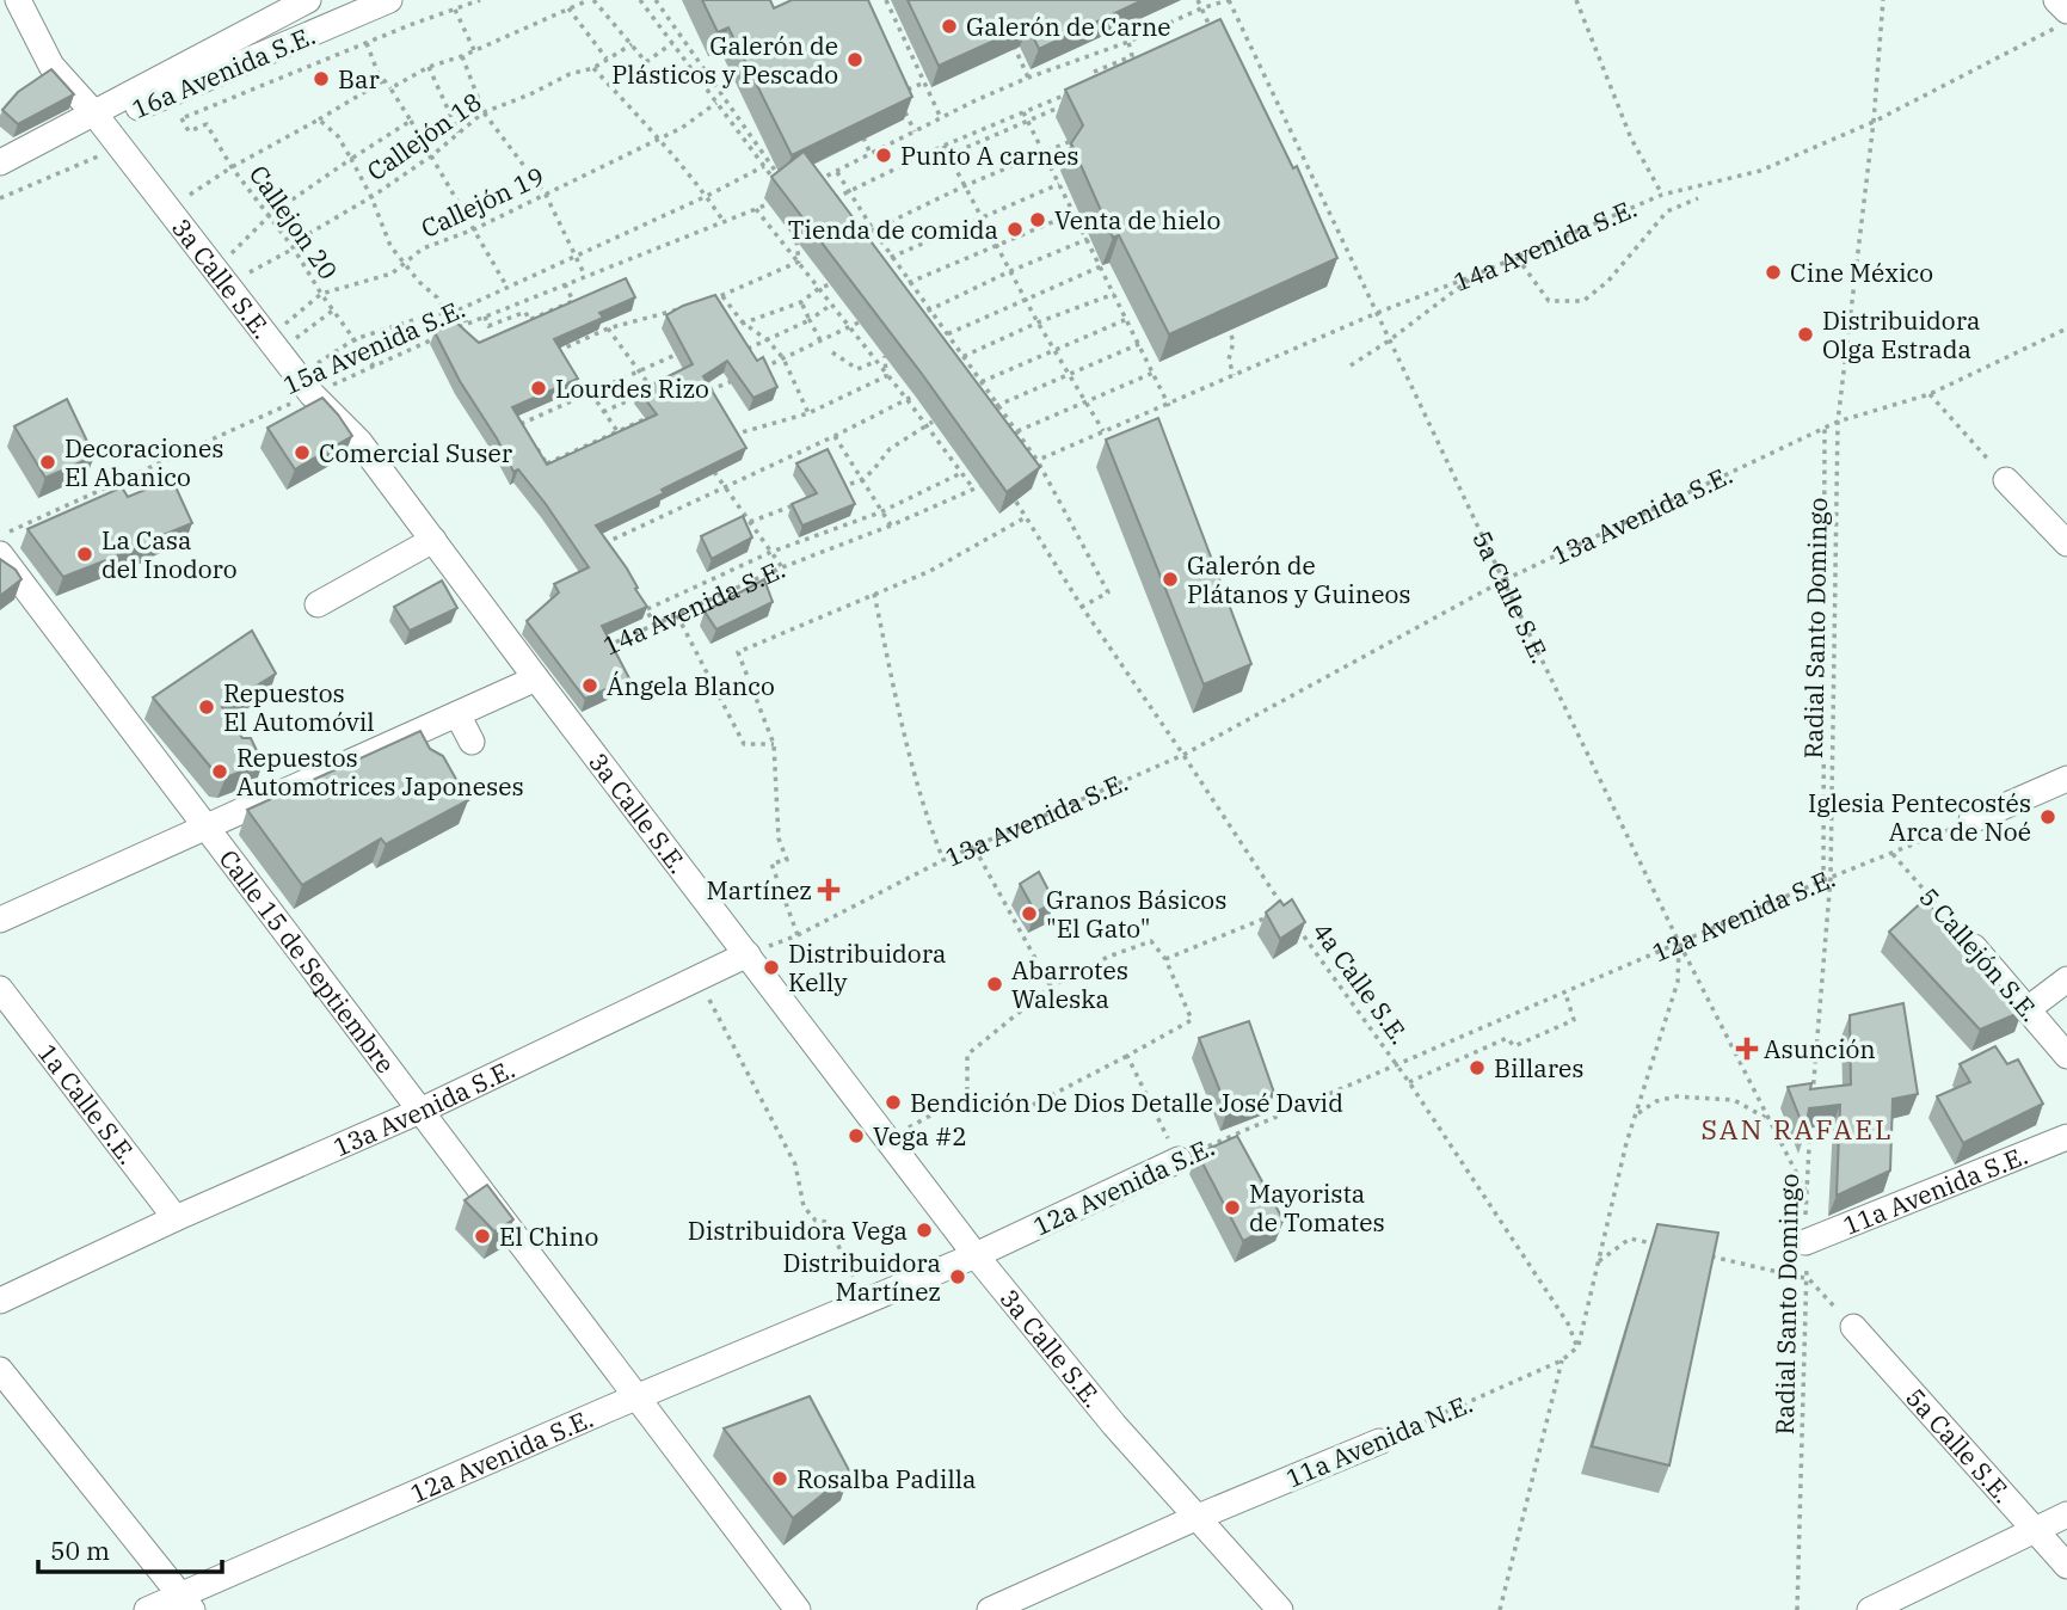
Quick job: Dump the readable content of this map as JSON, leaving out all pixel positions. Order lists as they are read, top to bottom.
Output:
{
  "streets": {
    "street": [
      "16a Avenida S.E.",
      "3a Calle S.E.",
      "13a Avenida S.E.",
      "5a Calle S.E.",
      "12a Avenida S.E.",
      "5 Callejón S.E.",
      "Calle 15 de Septiembre",
      "1a Calle S.E.",
      "11a Avenida S.E.",
      "11a Avenida N.E."
    ],
    "path": [
      "Callejón 18",
      "Callejón 19",
      "Callejon 20",
      "14a Avenida S.E.",
      "15a Avenida S.E.",
      "Radial Santo Domingo",
      "4a Calle S.E."
    ]
  },
  "crossings": [
    ["16a Avenida S.E.", "3a Calle S.E."],
    ["Callejón 18", "Callejon 20"],
    ["Callejón 19", "Callejon 20"],
    ["Callejón 19", "3a Calle S.E."],
    ["Callejon 20", "15a Avenida S.E."],
    ["14a Avenida S.E.", "5a Calle S.E."],
    ["14a Avenida S.E.", "Radial Santo Domingo"],
    ["3a Calle S.E.", "15a Avenida S.E."],
    ["3a Calle S.E.", "13a Avenida S.E."],
    ["3a Calle S.E.", "12a Avenida S.E."],
    ["3a Calle S.E.", "11a Avenida N.E."],
    ["13a Avenida S.E.", "5a Calle S.E."],
    ["13a Avenida S.E.", "Radial Santo Domingo"],
    ["13a Avenida S.E.", "Calle 15 de Septiembre"],
    ["13a Avenida S.E.", "4a Calle S.E."],
    ["13a Avenida S.E.", "1a Calle S.E."],
    ["5a Calle S.E.", "Radial Santo Domingo"],
    ["5a Calle S.E.", "12a Avenida S.E."],
    ["Radial Santo Domingo", "12a Avenida S.E."],
    ["Radial Santo Domingo", "11a Avenida S.E."],
    ["12a Avenida S.E.", "5 Callejón S.E."],
    ["12a Avenida S.E.", "Calle 15 de Septiembre"],
    ["12a Avenida S.E.", "4a Calle S.E."]
  ],
  "districts": ["SAN RAFAEL"],
  "places": {
    "other": [
      "Galerón de Carne",
      "Galerón de Plásticos y Pescado",
      "Bar",
      "Punto A carnes",
      "Venta de hielo",
      "Tienda de comida",
      "Cine México",
      "Distribuidora Olga Estrada",
      "Lourdes Rizo",
      "Comercial Suser",
      "Decoraciones El Abanico",
      "La Casa del Inodoro",
      "Galerón de Plátanos y Guineos",
      "Ángela Blanco",
      "Repuestos El Automóvil",
      "Repuestos Automotrices Japoneses",
      "Iglesia Pentecostés Arca de Noé",
      "Granos Básicos \"El Gato\"",
      "Distribuidora Kelly",
      "Abarrotes Waleska",
      "Billares",
      "Bendición De Dios Detalle José David",
      "Vega #2",
      "Mayorista de Tomates",
      "Distribuidora Vega",
      "El Chino",
      "Distribuidora Martínez",
      "Rosalba Padilla"
    ],
    "health": ["Martínez", "Asunción"]
  },
  "scale_bar": "50 m"
}
